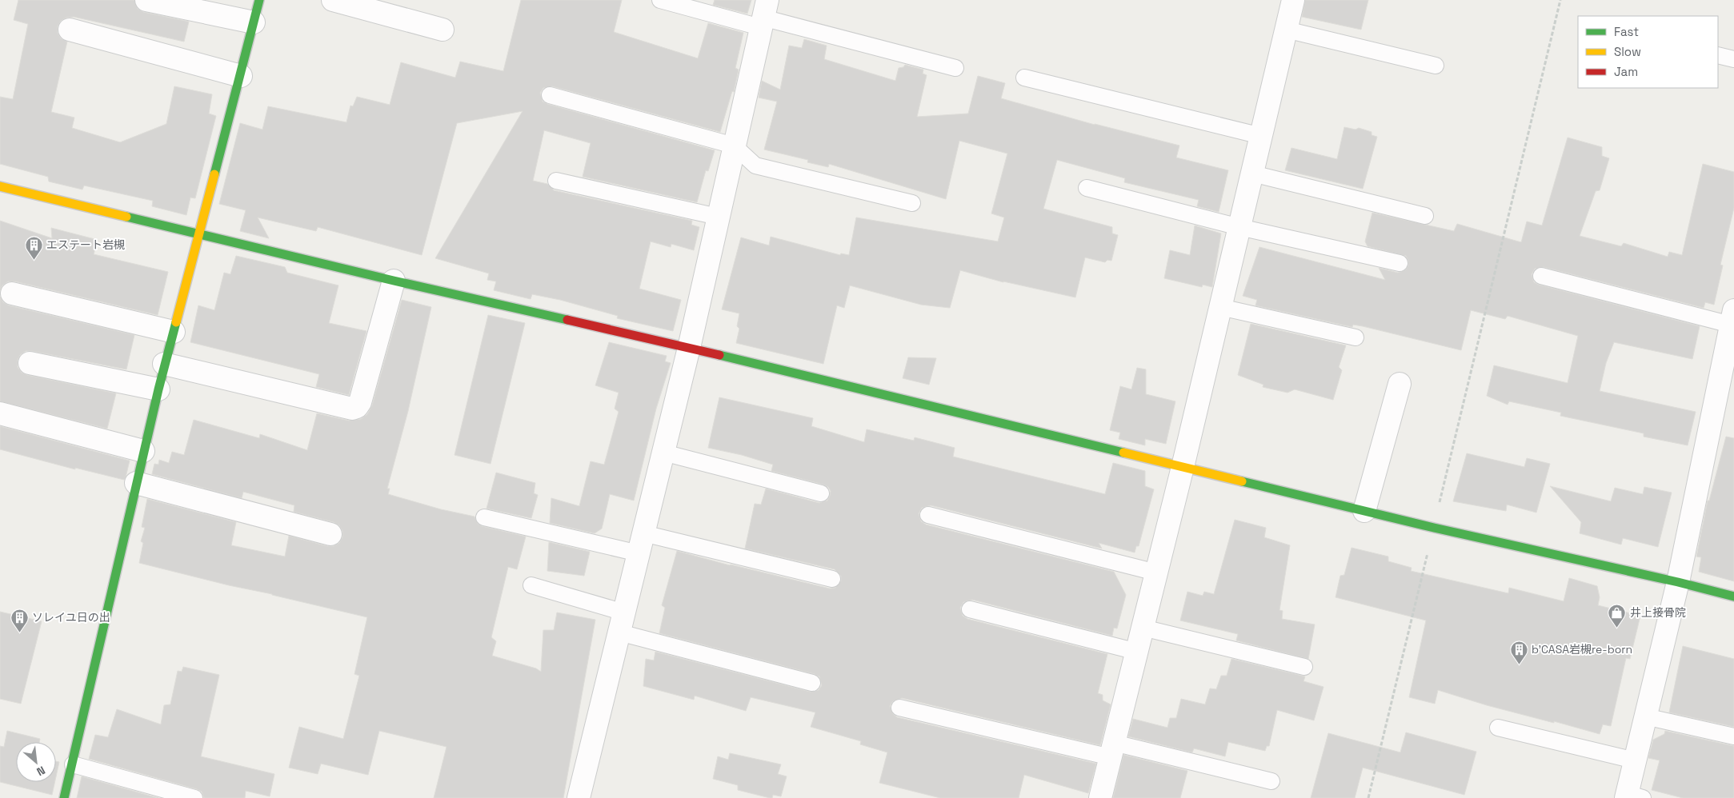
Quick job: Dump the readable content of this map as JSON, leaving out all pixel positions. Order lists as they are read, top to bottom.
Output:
{
  "places": {
    "building": ["エステート岩槻", "ソレイユ日の出", "b'CASA岩槻re-born"],
    "shop": ["井上接骨院"]
  },
  "legend": ["Fast", "Slow", "Jam"],
  "north": "bottom right"
}
